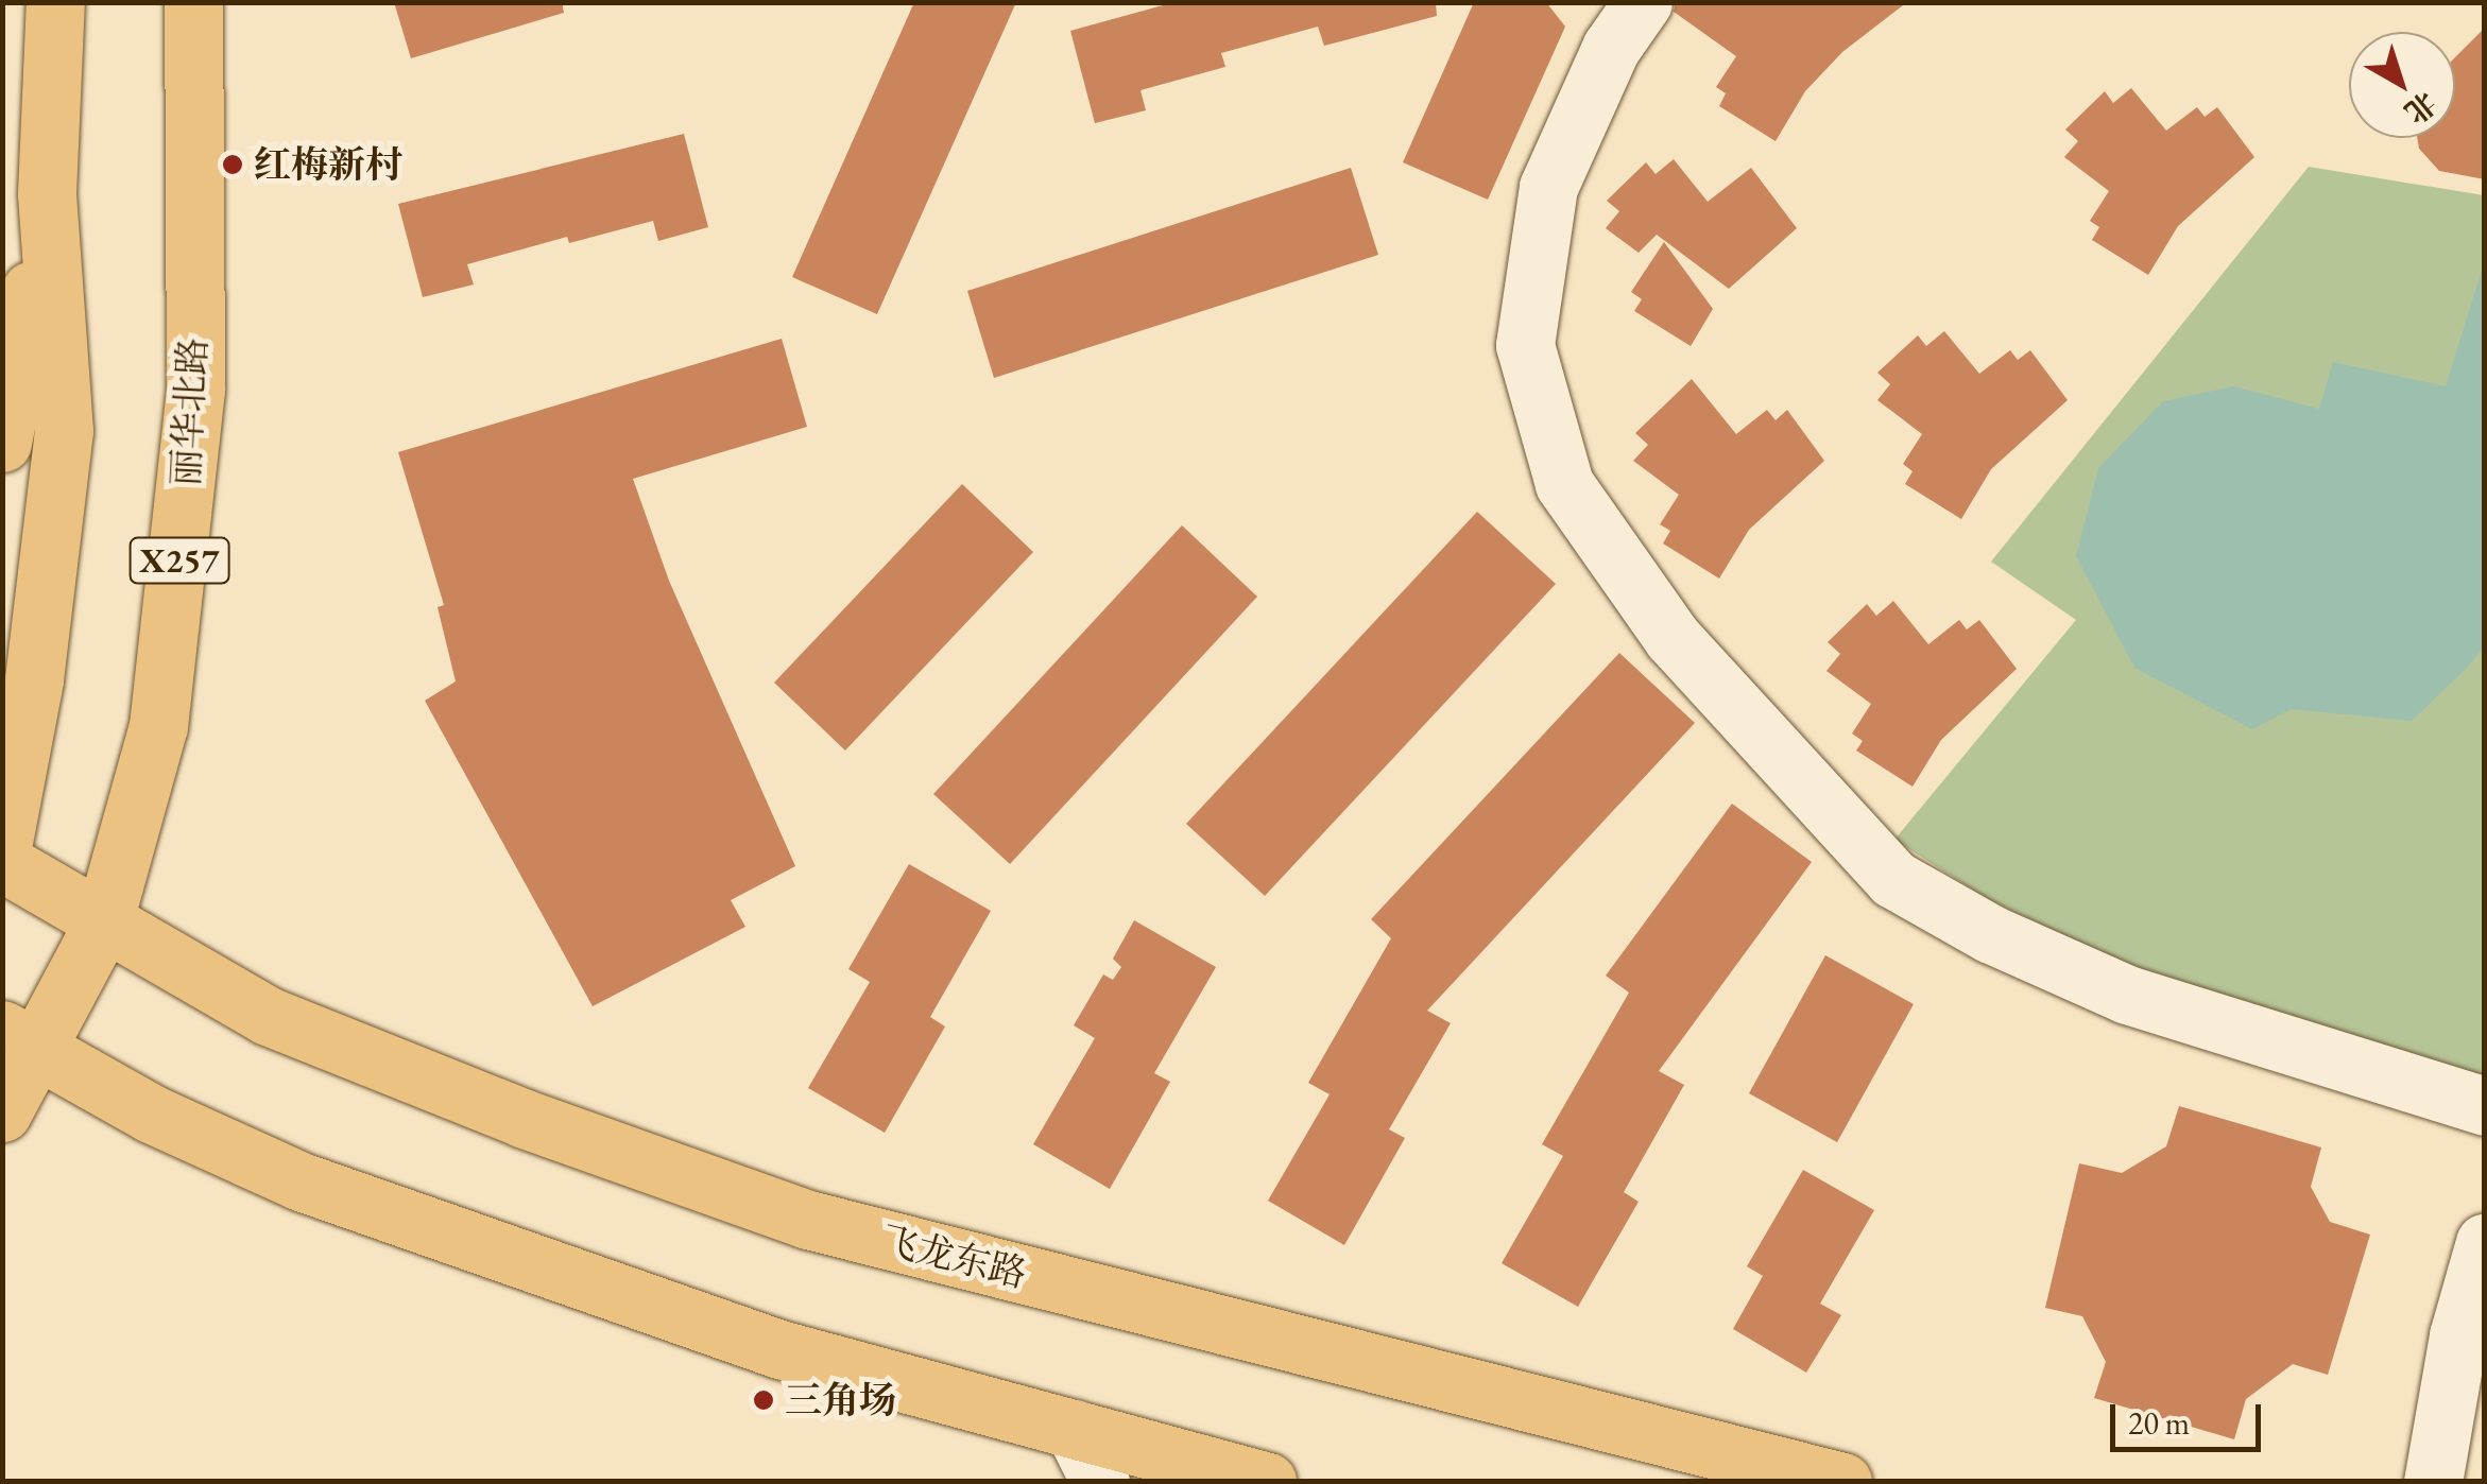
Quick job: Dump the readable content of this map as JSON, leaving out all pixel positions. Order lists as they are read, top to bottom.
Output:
{
  "streets": {
    "main road": ["丽华北路", "X257", "飞龙东路"]
  },
  "crossings": [
    ["丽华北路", "飞龙东路"]
  ],
  "places": ["红梅新村", "三角场"],
  "scale_bar": "20 m",
  "north": "bottom right"
}
